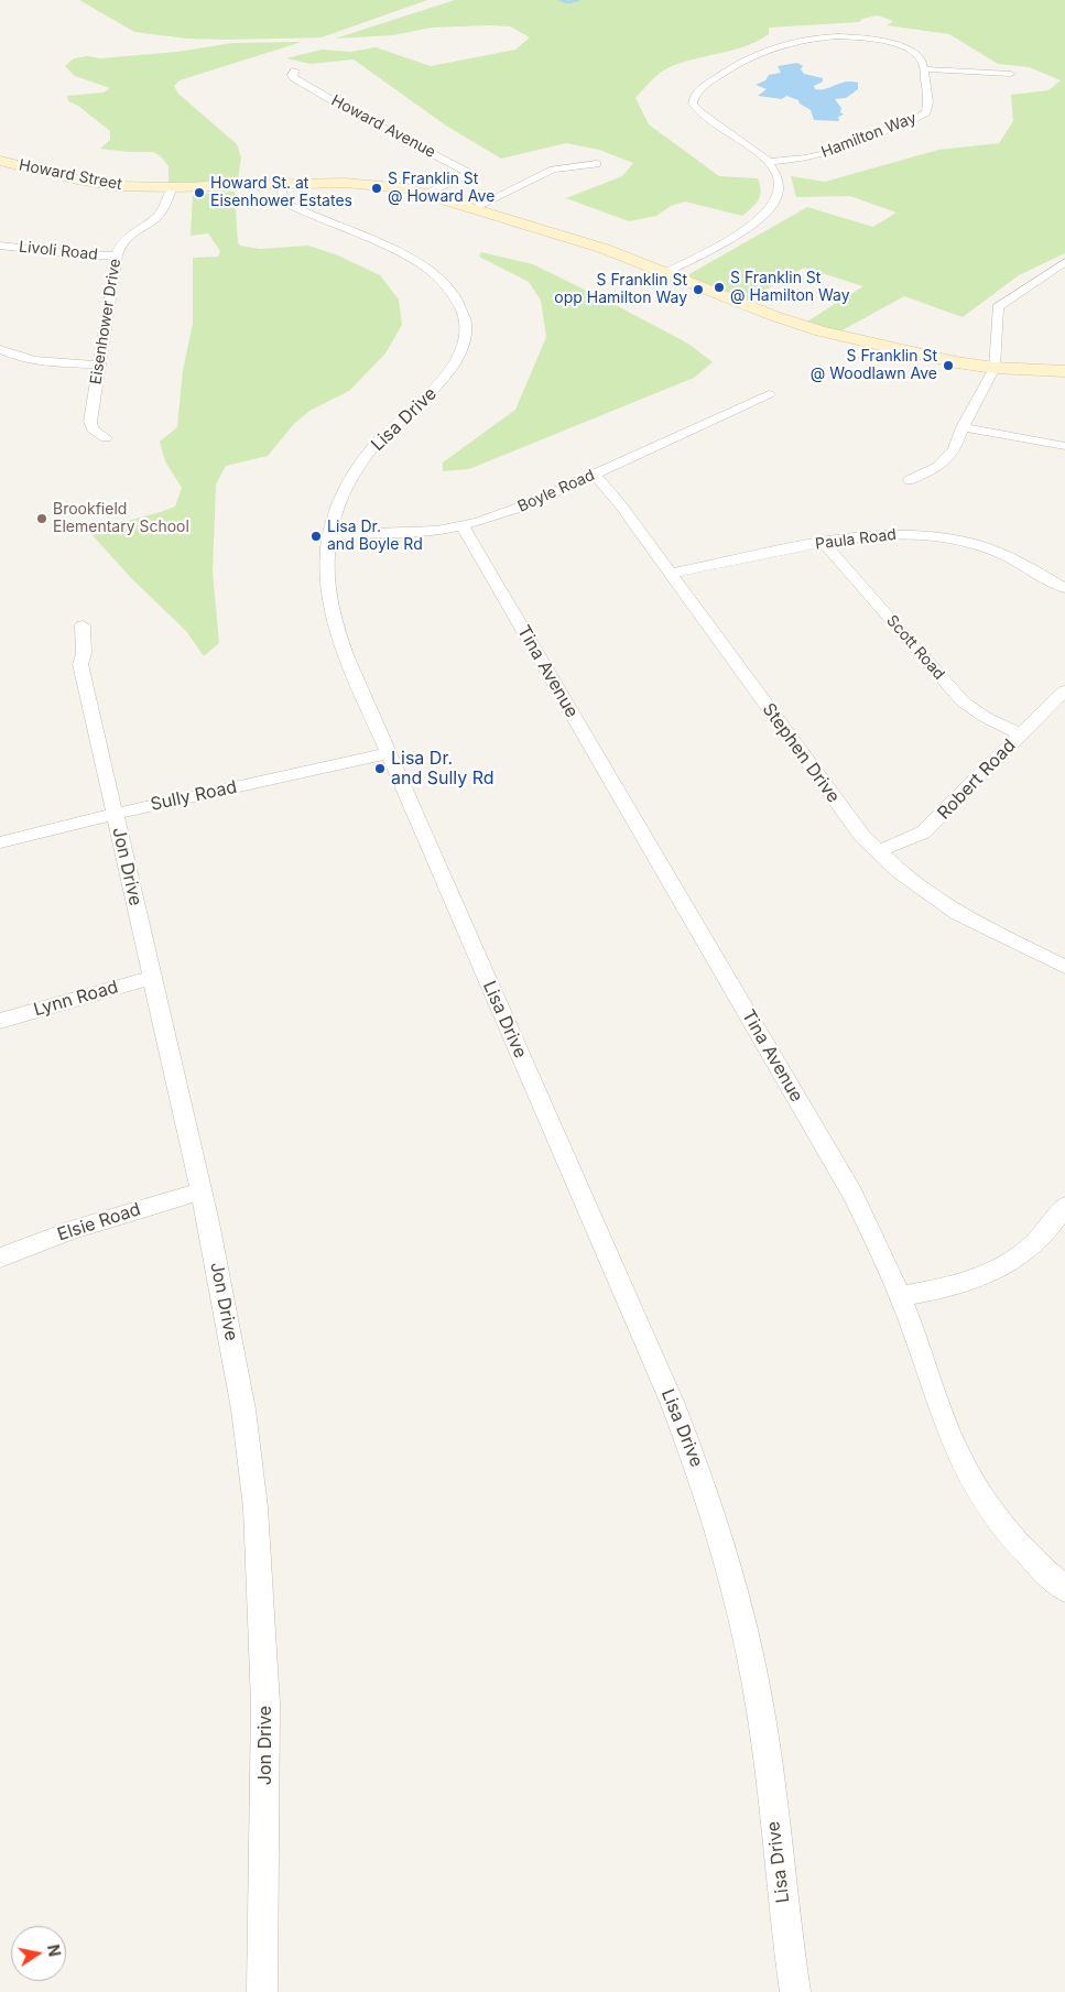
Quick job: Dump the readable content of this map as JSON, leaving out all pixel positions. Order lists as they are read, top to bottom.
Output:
{
  "streets": {
    "main road": ["Howard Street"],
    "street": [
      "Howard Avenue",
      "Hamilton Way",
      "Livoli Road",
      "Eisenhower Drive",
      "Lisa Drive",
      "Boyle Road",
      "Paula Road",
      "Scott Road",
      "Tina Avenue",
      "Stephen Drive",
      "Robert Road",
      "Sully Road",
      "Jon Drive",
      "Lynn Road",
      "Elsie Road"
    ]
  },
  "crossings": [
    ["Howard Avenue", "Howard Street"],
    ["Howard Street", "Eisenhower Drive"],
    ["Howard Street", "Lisa Drive"],
    ["Livoli Road", "Eisenhower Drive"],
    ["Lisa Drive", "Boyle Road"],
    ["Lisa Drive", "Sully Road"],
    ["Boyle Road", "Tina Avenue"],
    ["Boyle Road", "Stephen Drive"],
    ["Paula Road", "Scott Road"],
    ["Paula Road", "Stephen Drive"],
    ["Scott Road", "Robert Road"],
    ["Stephen Drive", "Robert Road"],
    ["Sully Road", "Jon Drive"],
    ["Jon Drive", "Lynn Road"],
    ["Jon Drive", "Elsie Road"]
  ],
  "places": [
    "S Franklin St @ Howard Ave",
    "Howard St. at Eisenhower Estates",
    "S Franklin St @ Hamilton Way",
    "S Franklin St opp Hamilton Way",
    "S Franklin St @ Woodlawn Ave",
    "Brookfield Elementary School",
    "Lisa Dr. and Boyle Rd",
    "Lisa Dr. and Sully Rd"
  ],
  "north": "right"
}
